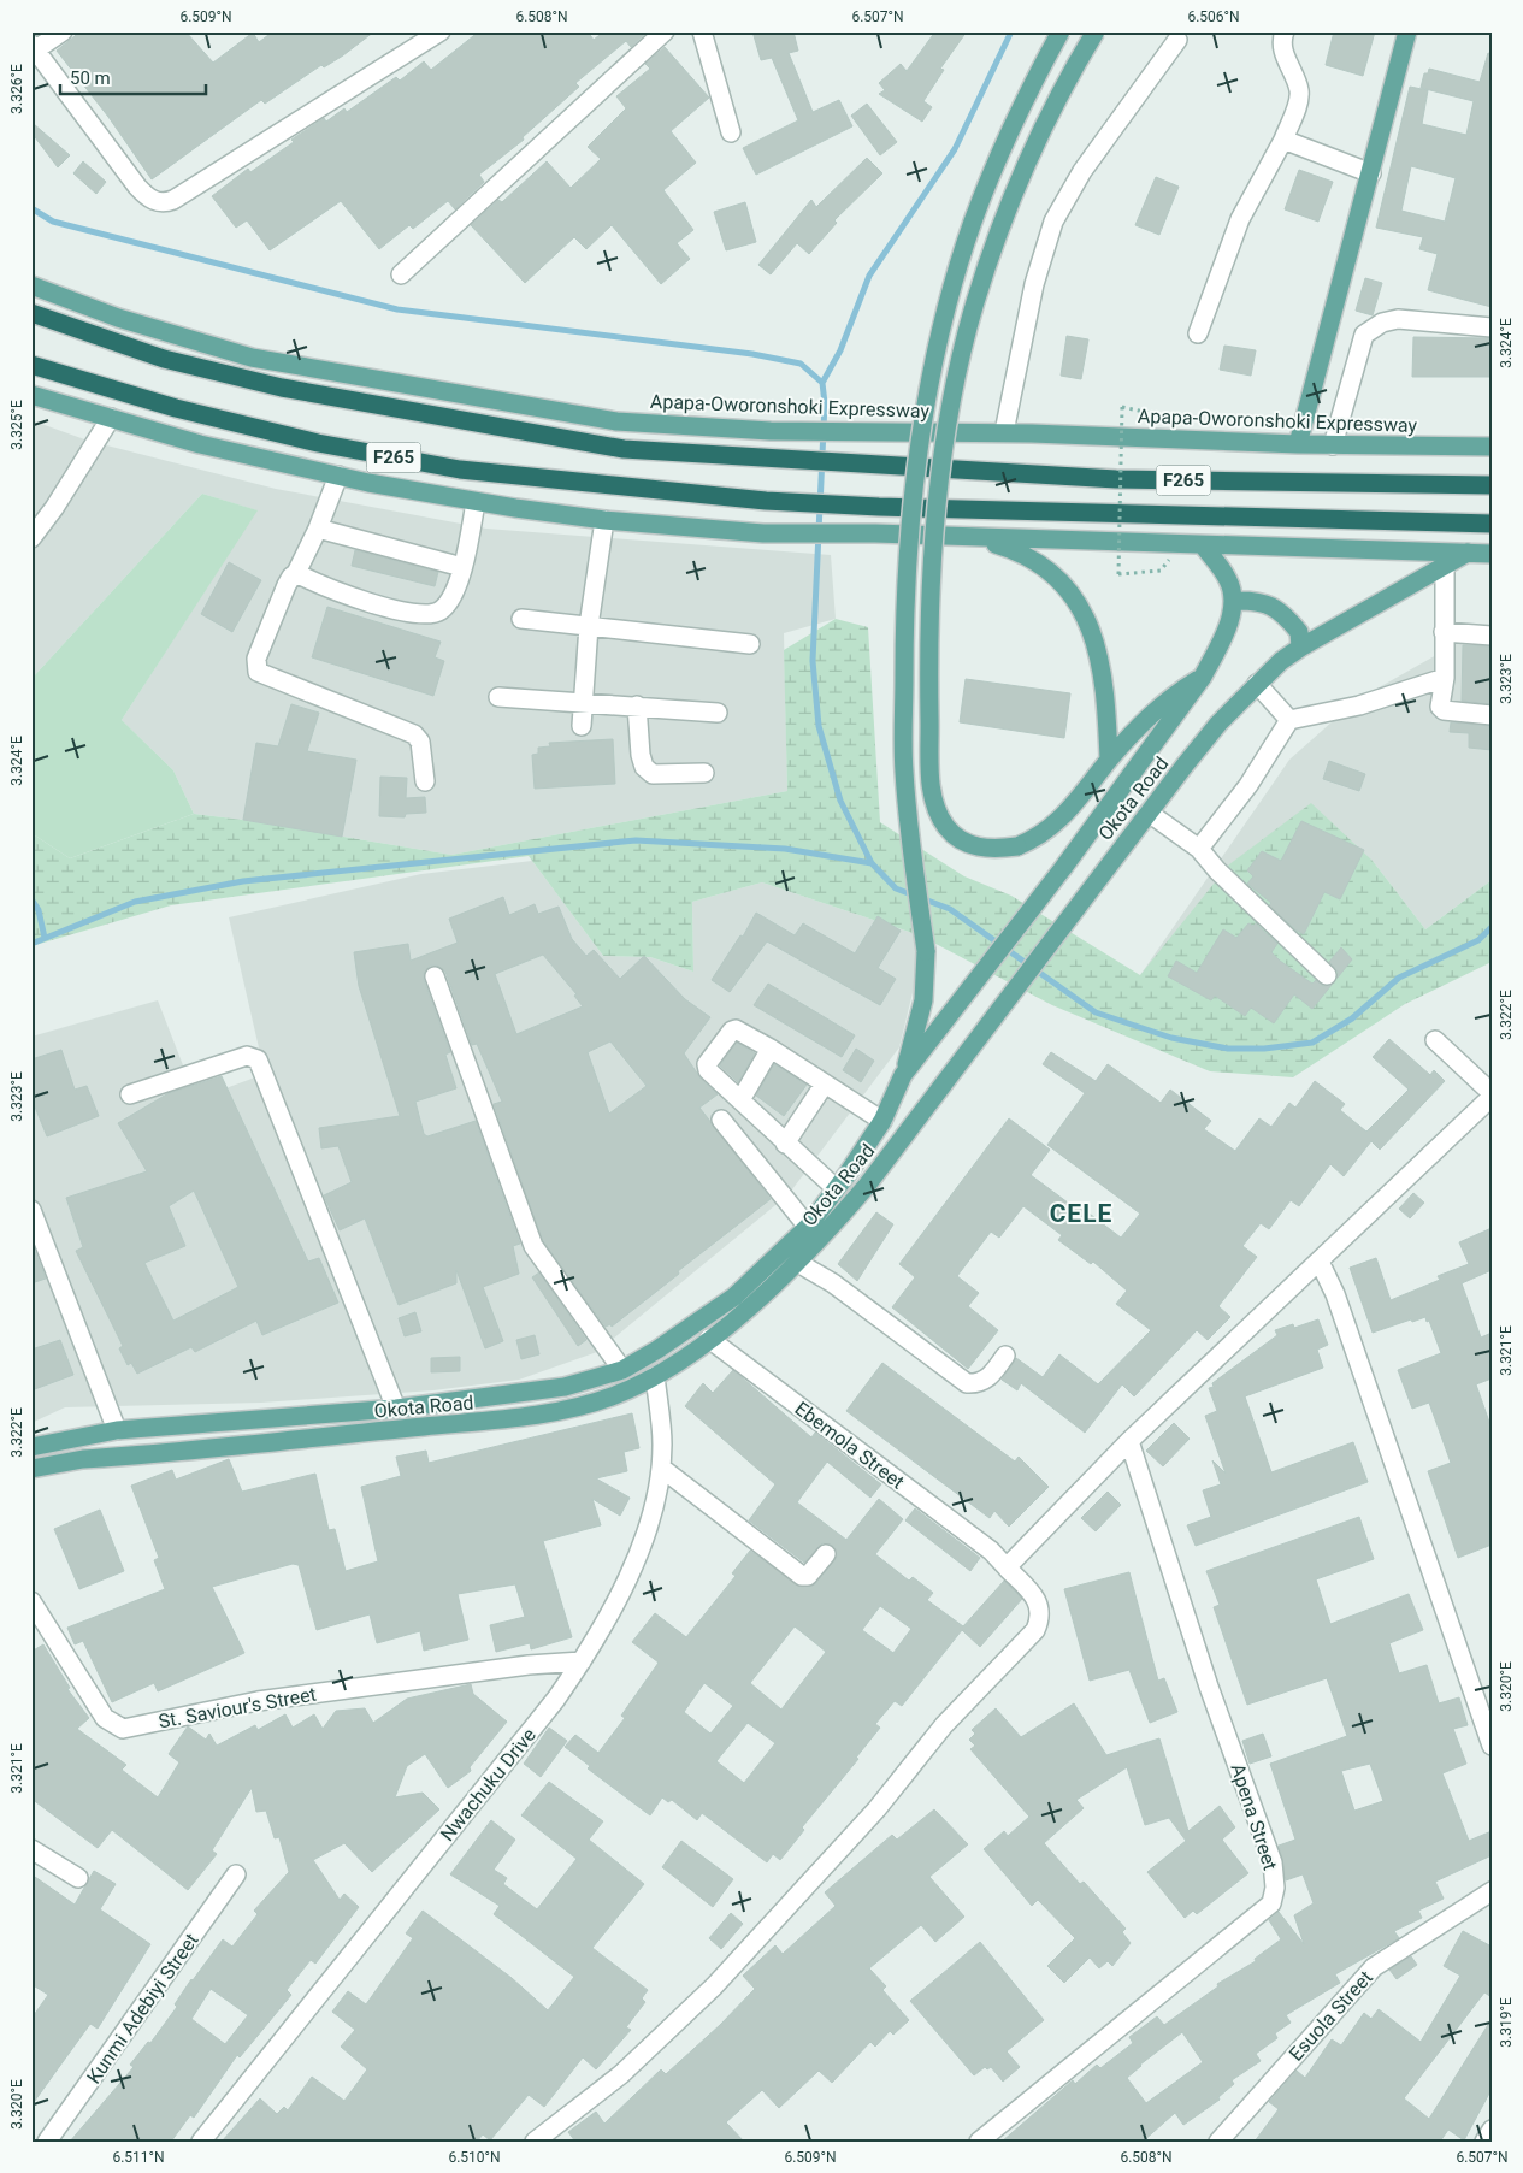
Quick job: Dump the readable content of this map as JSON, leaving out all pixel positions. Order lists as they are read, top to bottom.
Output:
{
  "streets": {
    "highway": ["F265"],
    "main road": ["Apapa-Oworonshoki Expressway", "Okota Road"],
    "street": [
      "Ebemola Street",
      "St. Saviour's Street",
      "Nwachuku Drive",
      "Apena Street",
      "Kunmi Adebiyi Street",
      "Esuola Street"
    ]
  },
  "crossings": [
    ["Okota Road", "Ebemola Street"],
    ["Okota Road", "Nwachuku Drive"],
    ["St. Saviour's Street", "Nwachuku Drive"]
  ],
  "districts": ["CELE"],
  "scale_bar": "50 m",
  "coordinates": [
    "6.509°N",
    "6.508°N",
    "6.507°N",
    "6.506°N",
    "3.326°E",
    "3.324°E",
    "3.325°E",
    "3.323°E",
    "3.322°E",
    "3.321°E",
    "3.320°E",
    "3.319°E",
    "6.511°N",
    "6.510°N"
  ]
}
